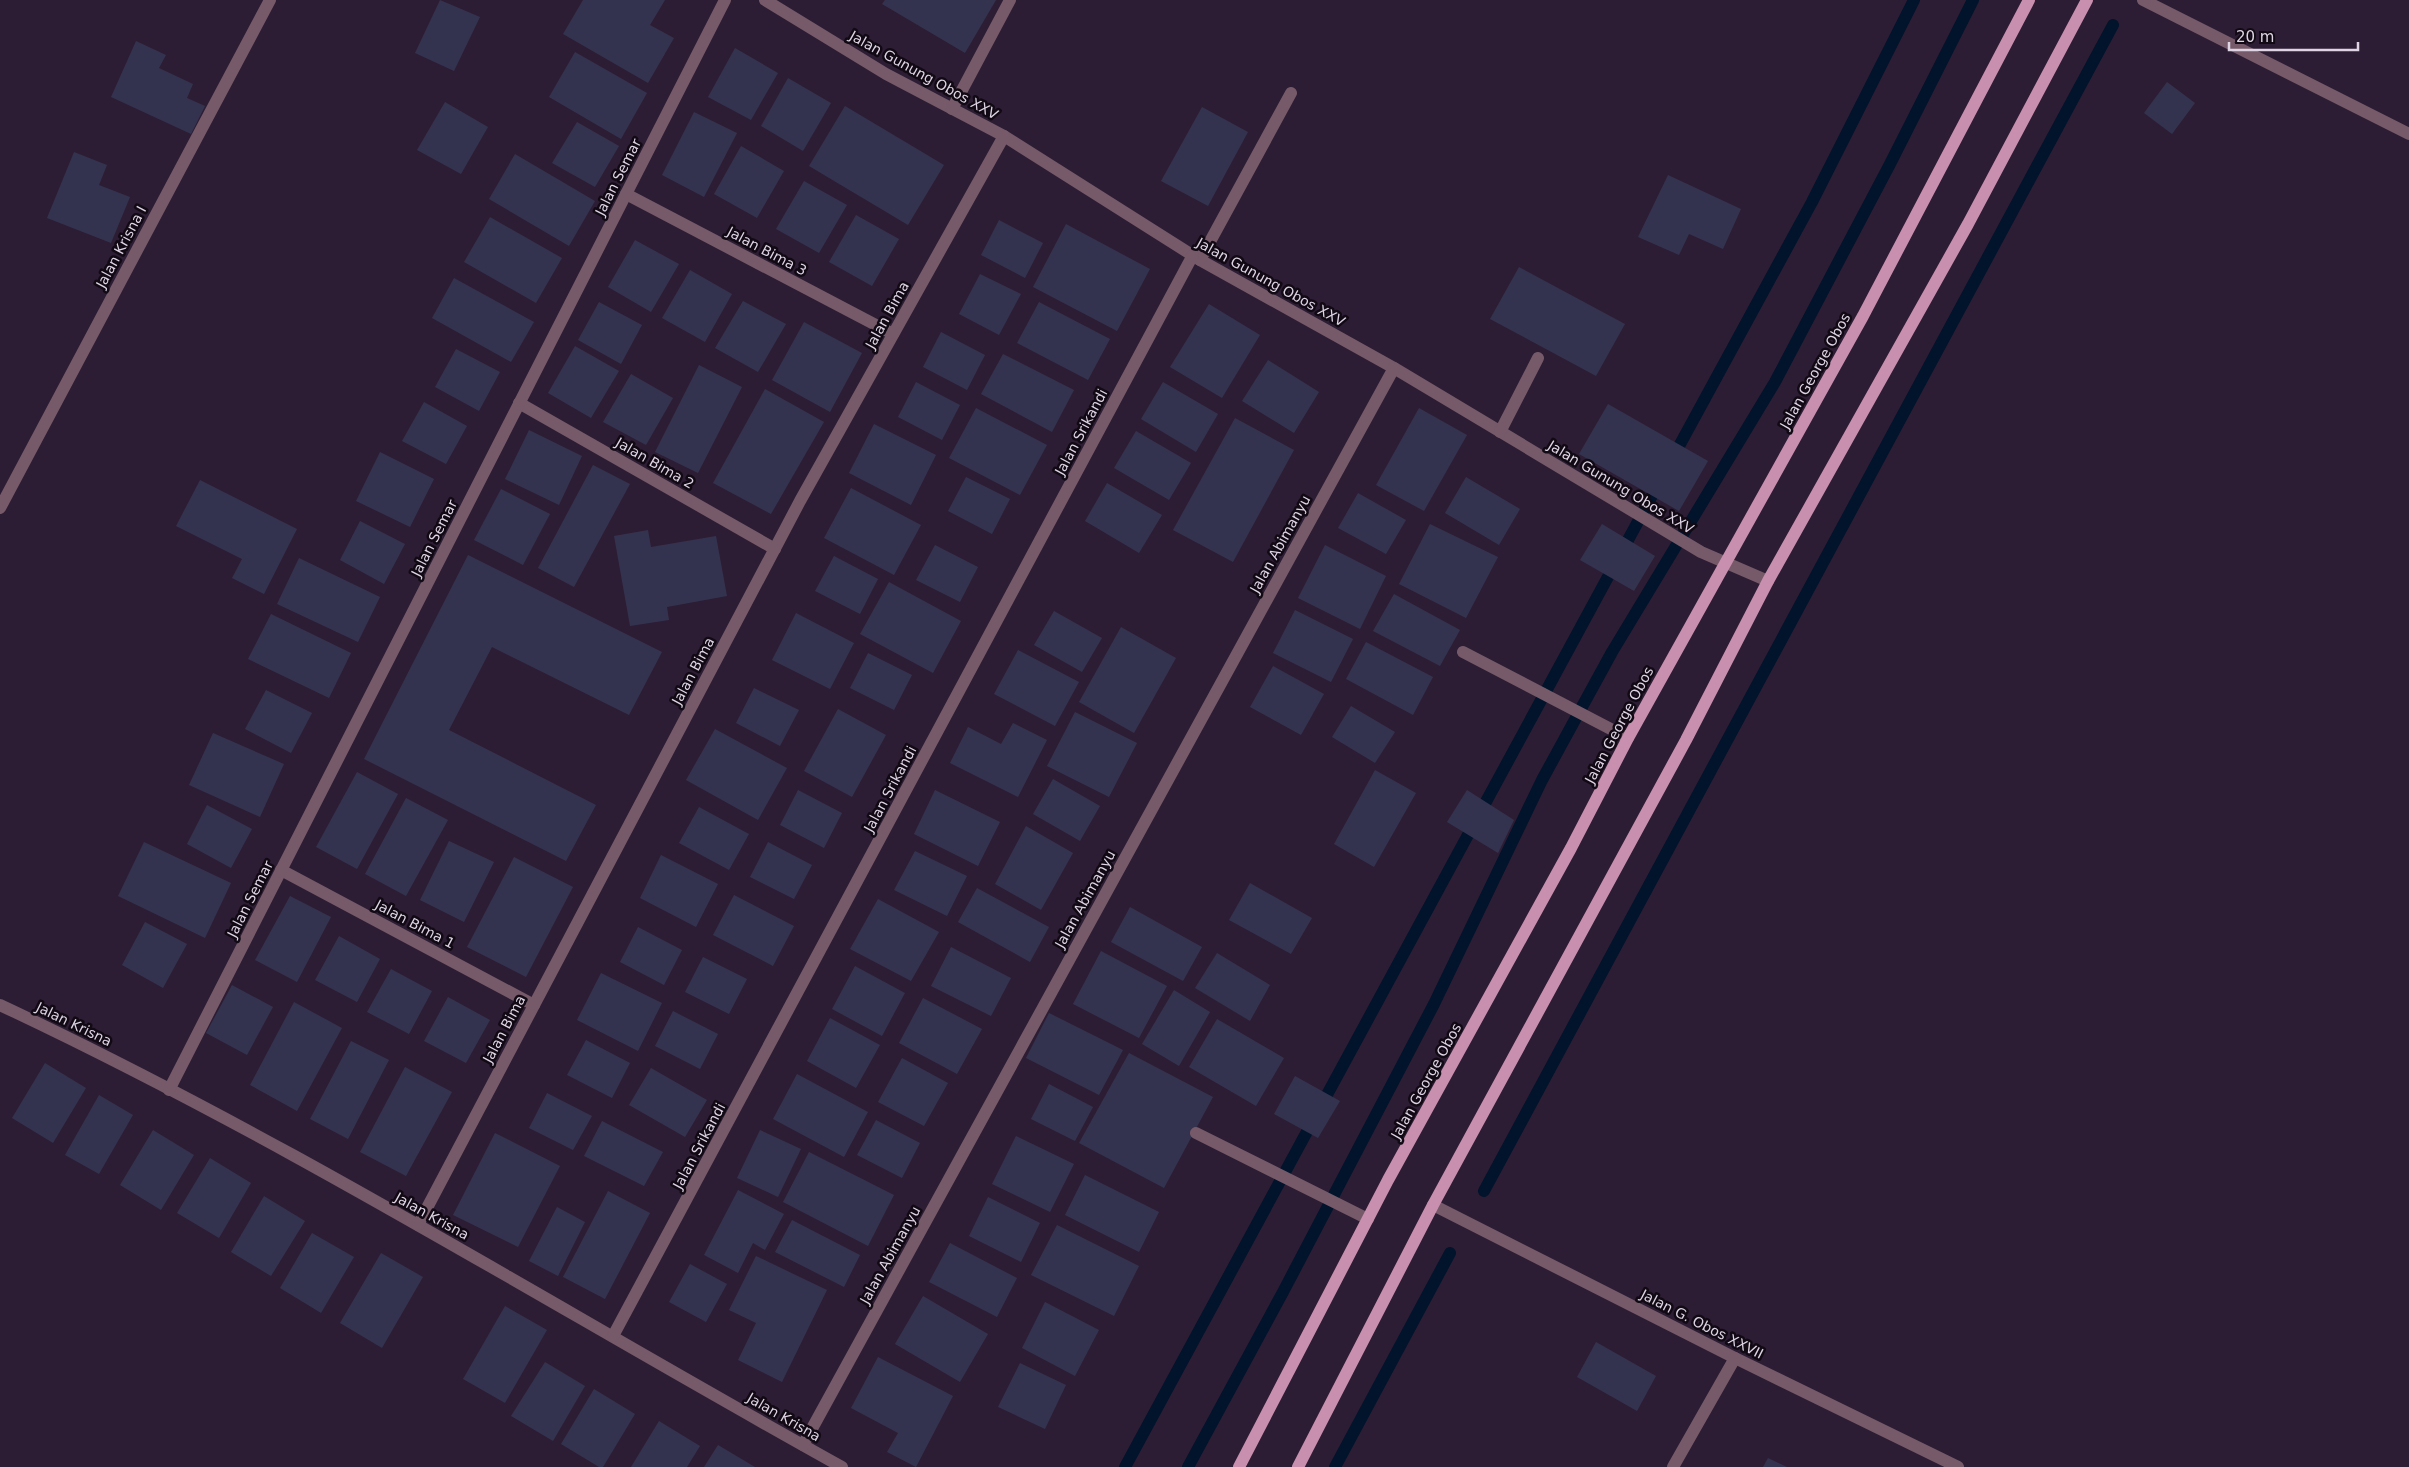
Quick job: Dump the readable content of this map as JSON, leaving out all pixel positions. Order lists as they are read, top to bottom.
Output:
{
  "streets": {
    "main road": ["Jalan George Obos"],
    "street": [
      "Jalan Gunung Obos XXV",
      "Jalan Semar",
      "Jalan Krisna I",
      "Jalan Bima 3",
      "Jalan Bima",
      "Jalan Srikandi",
      "Jalan Bima 2",
      "Jalan Abimanyu",
      "Jalan Bima 1",
      "Jalan Krisna",
      "Jalan G. Obos XXVII"
    ]
  },
  "crossings": [
    ["Jalan Gunung Obos XXV", "Jalan Bima"],
    ["Jalan Gunung Obos XXV", "Jalan George Obos"],
    ["Jalan Gunung Obos XXV", "Jalan Srikandi"],
    ["Jalan Gunung Obos XXV", "Jalan Abimanyu"],
    ["Jalan Semar", "Jalan Bima 3"],
    ["Jalan Semar", "Jalan Bima 2"],
    ["Jalan Semar", "Jalan Bima 1"],
    ["Jalan Semar", "Jalan Krisna"],
    ["Jalan Bima 3", "Jalan Bima"],
    ["Jalan Bima", "Jalan Bima 2"],
    ["Jalan Bima", "Jalan Bima 1"],
    ["Jalan Bima", "Jalan Krisna"],
    ["Jalan Srikandi", "Jalan Krisna"],
    ["Jalan Abimanyu", "Jalan Krisna"]
  ],
  "scale_bar": "20 m"
}
